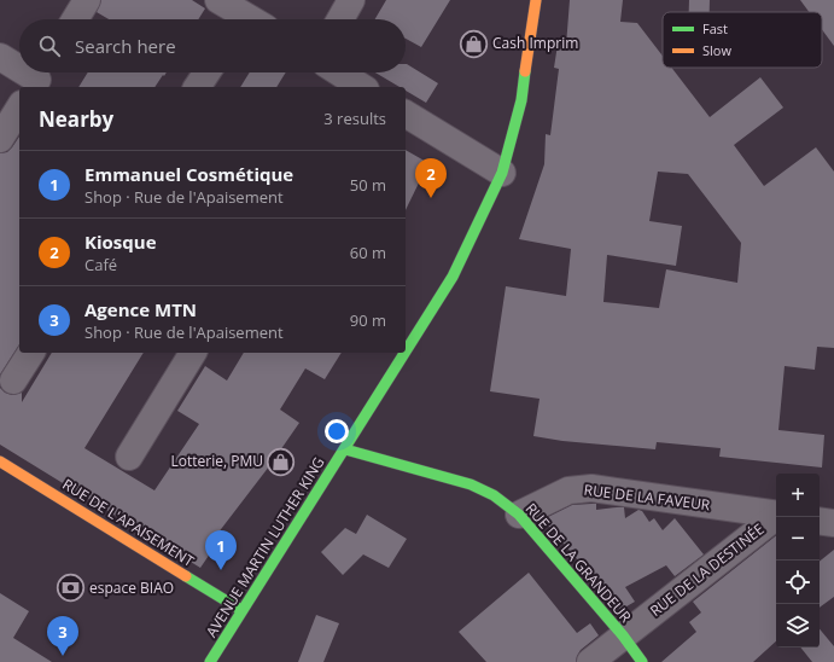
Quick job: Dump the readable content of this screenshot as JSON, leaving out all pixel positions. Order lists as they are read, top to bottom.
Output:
{
  "streets": {
    "street": [
      "RUE DE LA FAVEUR",
      "RUE DE L'APAISEMENT",
      "AVENUE MARTIN LUTHER KING",
      "RUE DE LA GRANDEUR",
      "RUE DE LA DESTINÉE"
    ]
  },
  "crossings": [
    ["RUE DE LA FAVEUR", "RUE DE LA GRANDEUR"],
    ["RUE DE L'APAISEMENT", "AVENUE MARTIN LUTHER KING"],
    ["AVENUE MARTIN LUTHER KING", "RUE DE LA GRANDEUR"],
    ["RUE DE LA GRANDEUR", "RUE DE LA DESTINÉE"]
  ],
  "places": {
    "shop": ["Cash Imprim", "Lotterie, PMU"],
    "bank": ["espace BIAO"]
  },
  "legend": ["Fast", "Slow"],
  "page": {
    "search": "Search here",
    "heading": ["Nearby", "3 results"],
    "list": [
      {
        "mark": "1",
        "name": "Emmanuel Cosmétique",
        "note": "Shop · Rue de l'Apaisement",
        "value": "50 m"
      },
      {
        "mark": "2",
        "name": "Kiosque",
        "note": "Café",
        "value": "60 m"
      },
      {
        "mark": "3",
        "name": "Agence MTN",
        "note": "Shop · Rue de l'Apaisement",
        "value": "90 m"
      }
    ],
    "pins": ["2", "1", "3"],
    "map_buttons": ["+", "−"]
  }
}
